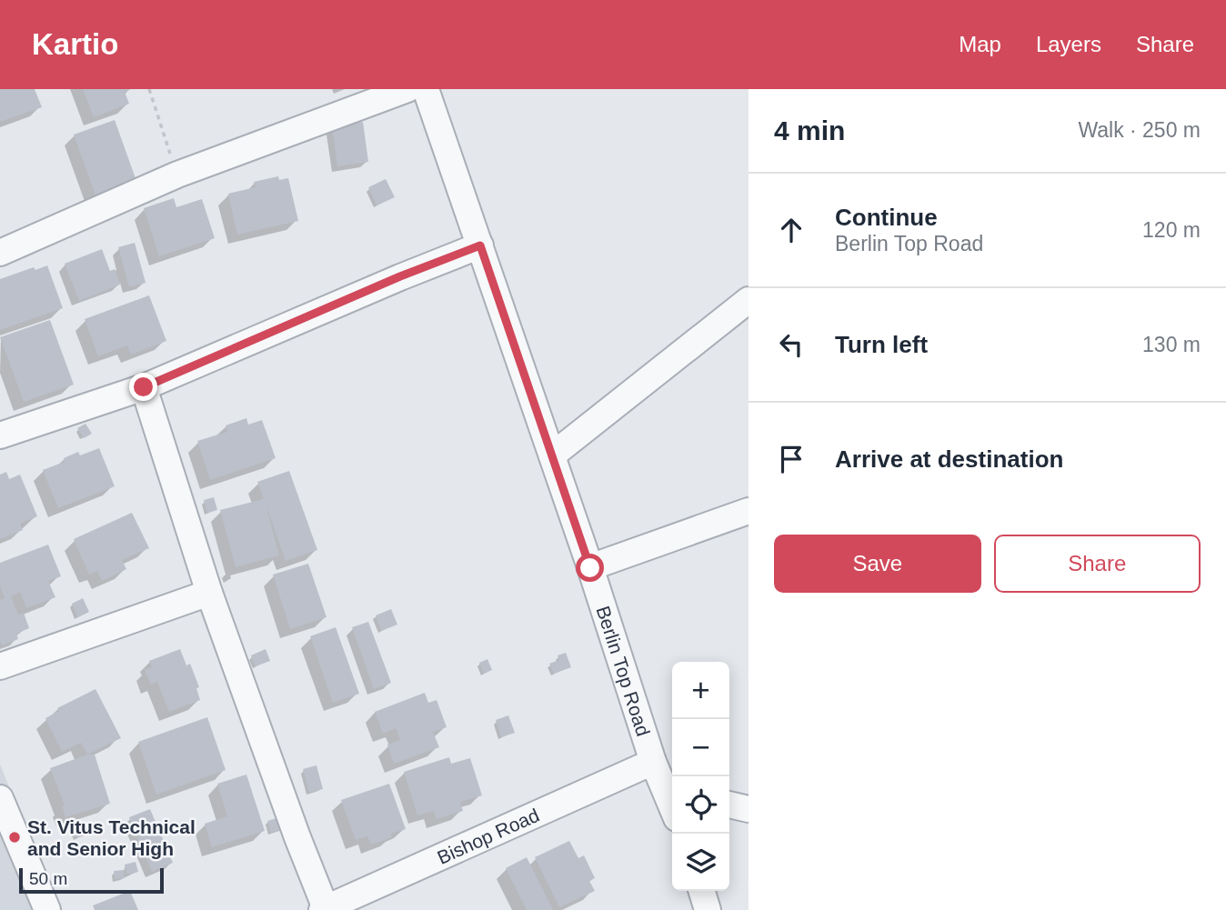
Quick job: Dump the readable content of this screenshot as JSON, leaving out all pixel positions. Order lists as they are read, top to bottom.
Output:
{
  "streets": {
    "street": ["Berlin Top Road", "Bishop Road"]
  },
  "crossings": [
    ["Berlin Top Road", "Bishop Road"]
  ],
  "places": ["St. Vitus Technical and Senior High"],
  "scale_bar": "50 m",
  "page": {
    "header": "Kartio",
    "nav": ["Map", "Layers", "Share"],
    "heading": ["4 min", "Walk · 250 m"],
    "list": [
      ["Continue", "Berlin Top Road", "120 m"],
      ["Turn left", "130 m"],
      "Arrive at destination"
    ],
    "buttons": ["Save", "Share"],
    "map_buttons": ["+", "−"],
    "scale": "50 m"
  }
}
